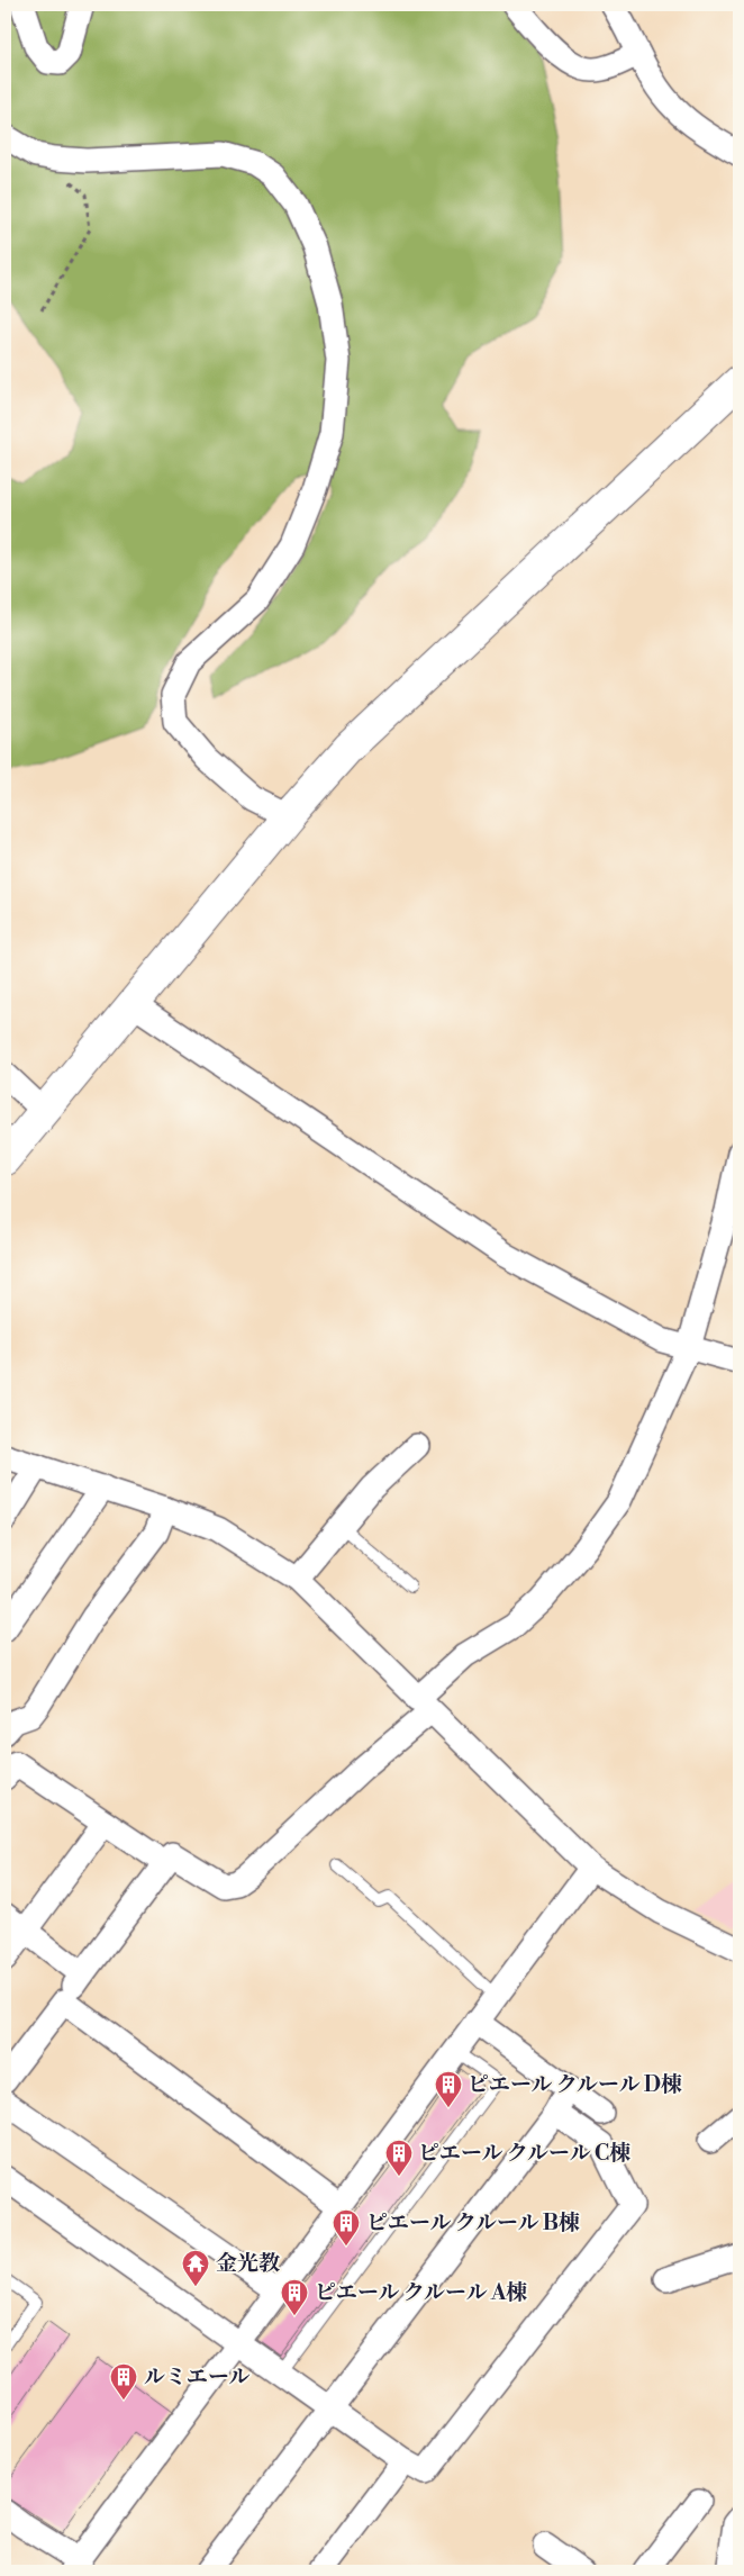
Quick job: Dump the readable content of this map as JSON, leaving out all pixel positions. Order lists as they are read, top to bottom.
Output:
{
  "places": {
    "building": [
      "ピエール クルール D棟",
      "ピエール クルール C棟",
      "ピエール クルール B棟",
      "ピエール クルール A棟",
      "ルミエール"
    ],
    "temple": ["金光教"]
  }
}
